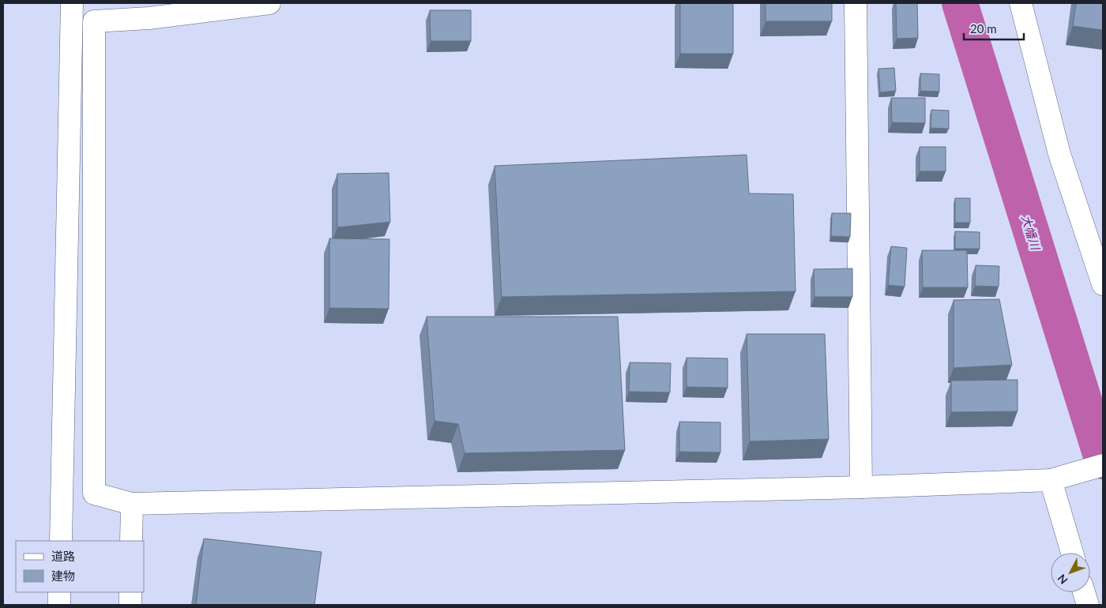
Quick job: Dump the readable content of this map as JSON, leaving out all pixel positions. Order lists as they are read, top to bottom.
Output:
{
  "water": ["大幡川"],
  "legend": ["道路", "建物"],
  "scale_bar": "20 m",
  "north": "bottom left"
}
